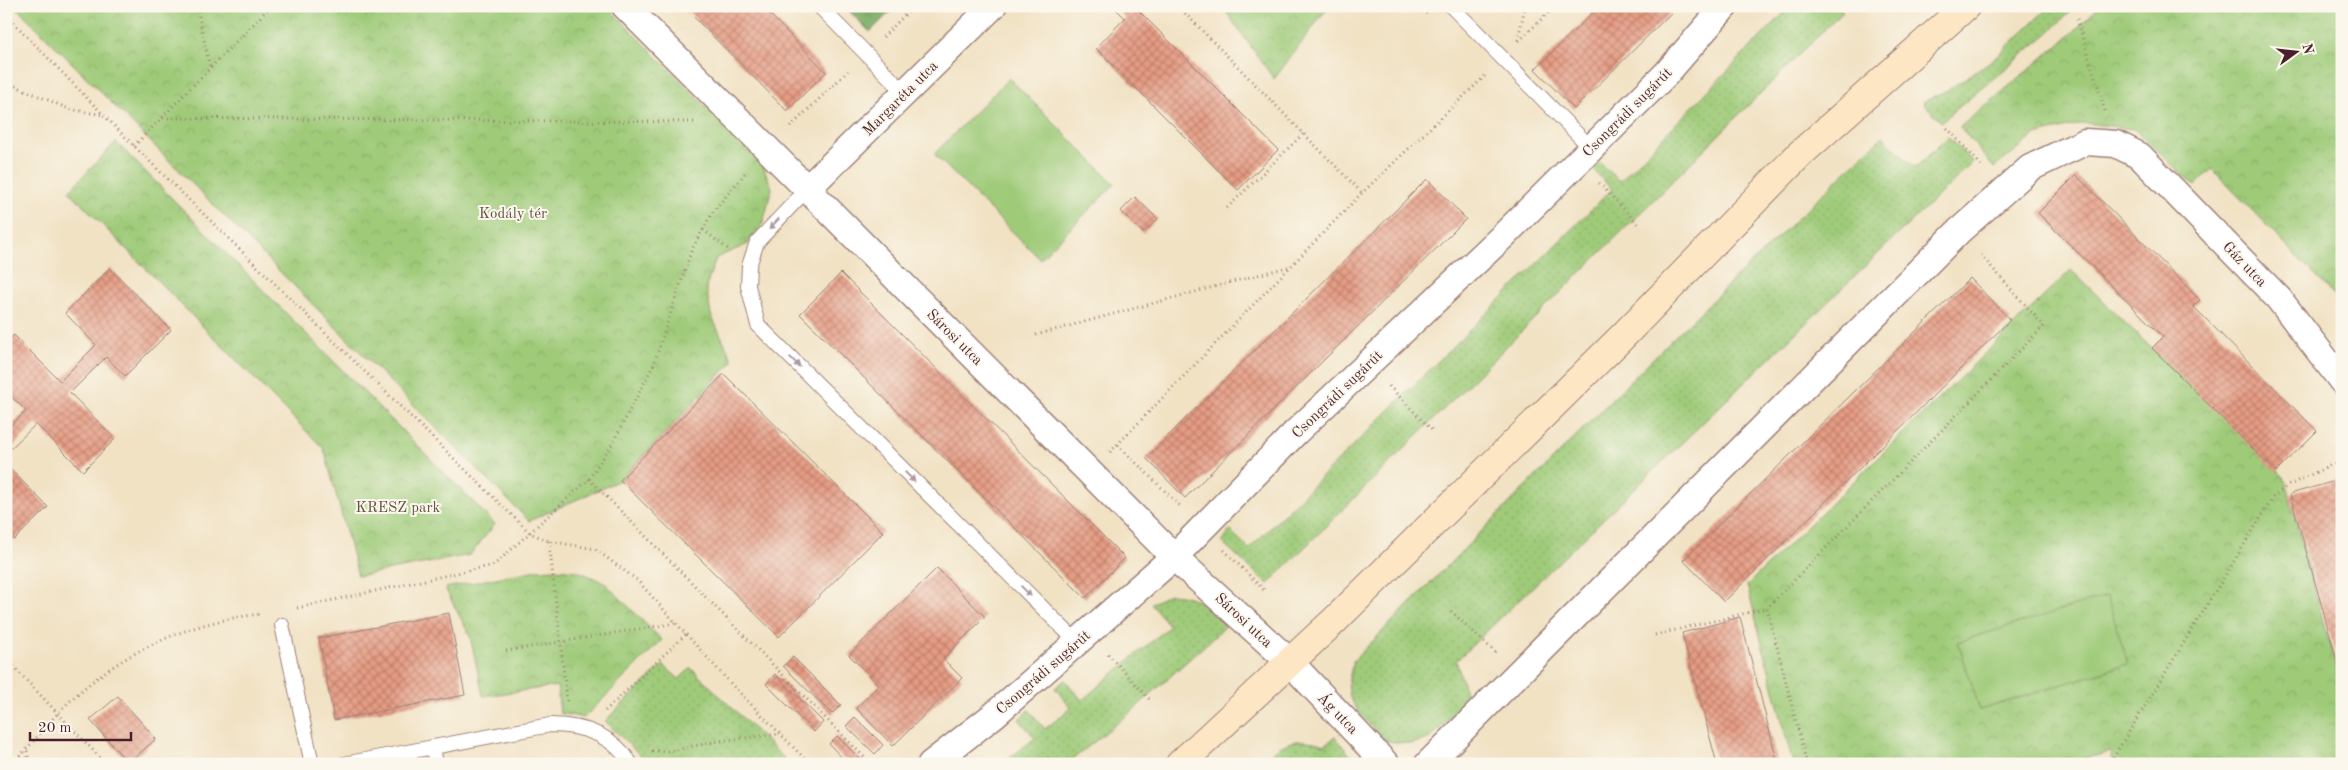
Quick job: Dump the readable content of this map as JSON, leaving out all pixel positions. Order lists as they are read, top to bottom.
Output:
{
  "streets": {
    "street": [
      "Margaréta utca",
      "Csongrádi sugárút",
      "Gáz utca",
      "Sárosi utca",
      "Ág utca"
    ]
  },
  "crossings": [
    ["Margaréta utca", "Sárosi utca"],
    ["Csongrádi sugárút", "Sárosi utca"],
    ["Sárosi utca", "Ág utca"]
  ],
  "parks": ["Kodály tér", "KRESZ park"],
  "scale_bar": "20 m",
  "north": "right"
}
